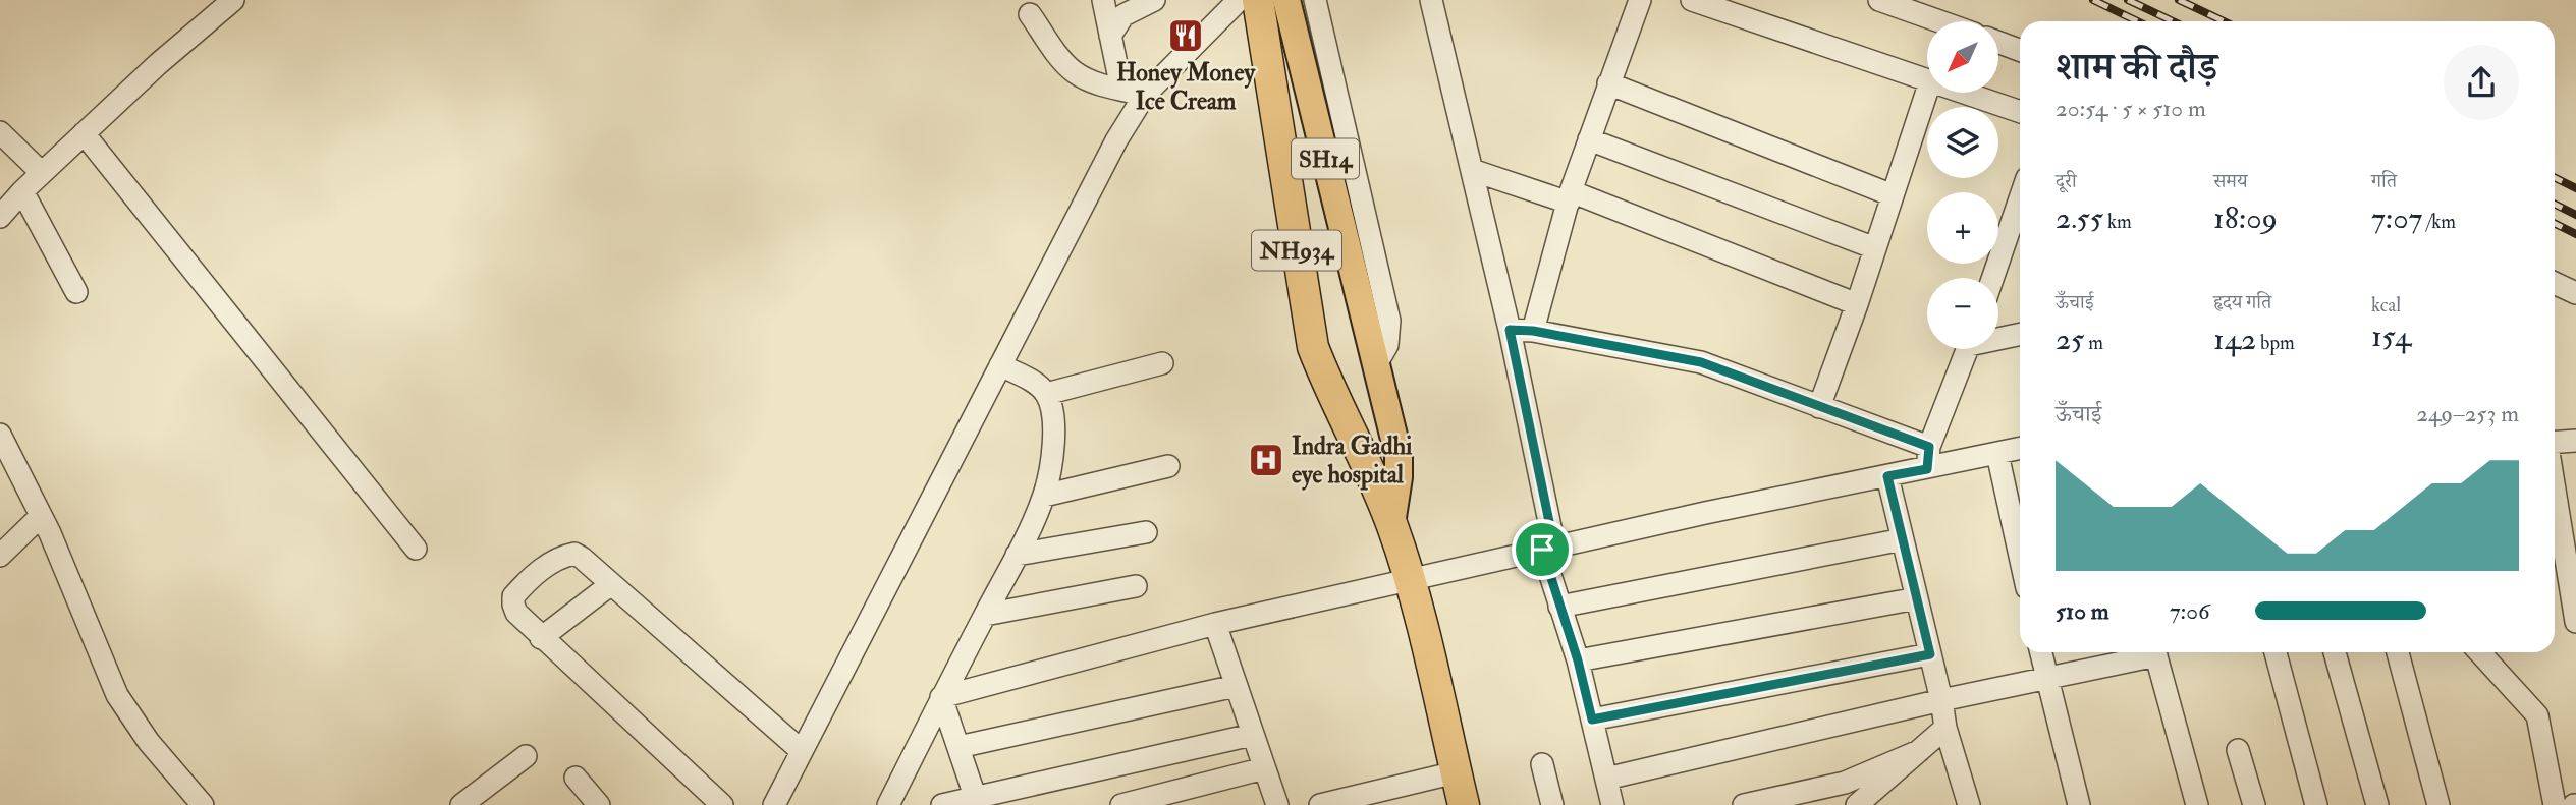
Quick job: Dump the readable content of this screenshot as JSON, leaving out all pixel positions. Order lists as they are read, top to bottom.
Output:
{
  "streets": {
    "highway": ["NH934"],
    "main road": ["SH14"]
  },
  "crossings": [
    ["SH14", "NH934"]
  ],
  "places": {
    "restaurant": ["Honey Money Ice Cream"],
    "hospital": ["Indra Gadhi eye hospital"]
  },
  "north": "bottom left",
  "page": {
    "map_buttons": ["+", "−"],
    "heading": ["शाम की दौड़", "20:54 · 5 × 510 m"],
    "stats": [
      ["दूरी", "2.55 km"],
      ["समय", "18:09"],
      ["गति", "7:07 /km"],
      ["ऊँचाई", "25 m"],
      ["हृदय गति", "142 bpm"],
      ["kcal", "154"]
    ],
    "chart": ["ऊँचाई", "249–253 m"],
    "list": [
      {
        "name": "510 m",
        "note": "7:06"
      }
    ]
  }
}
